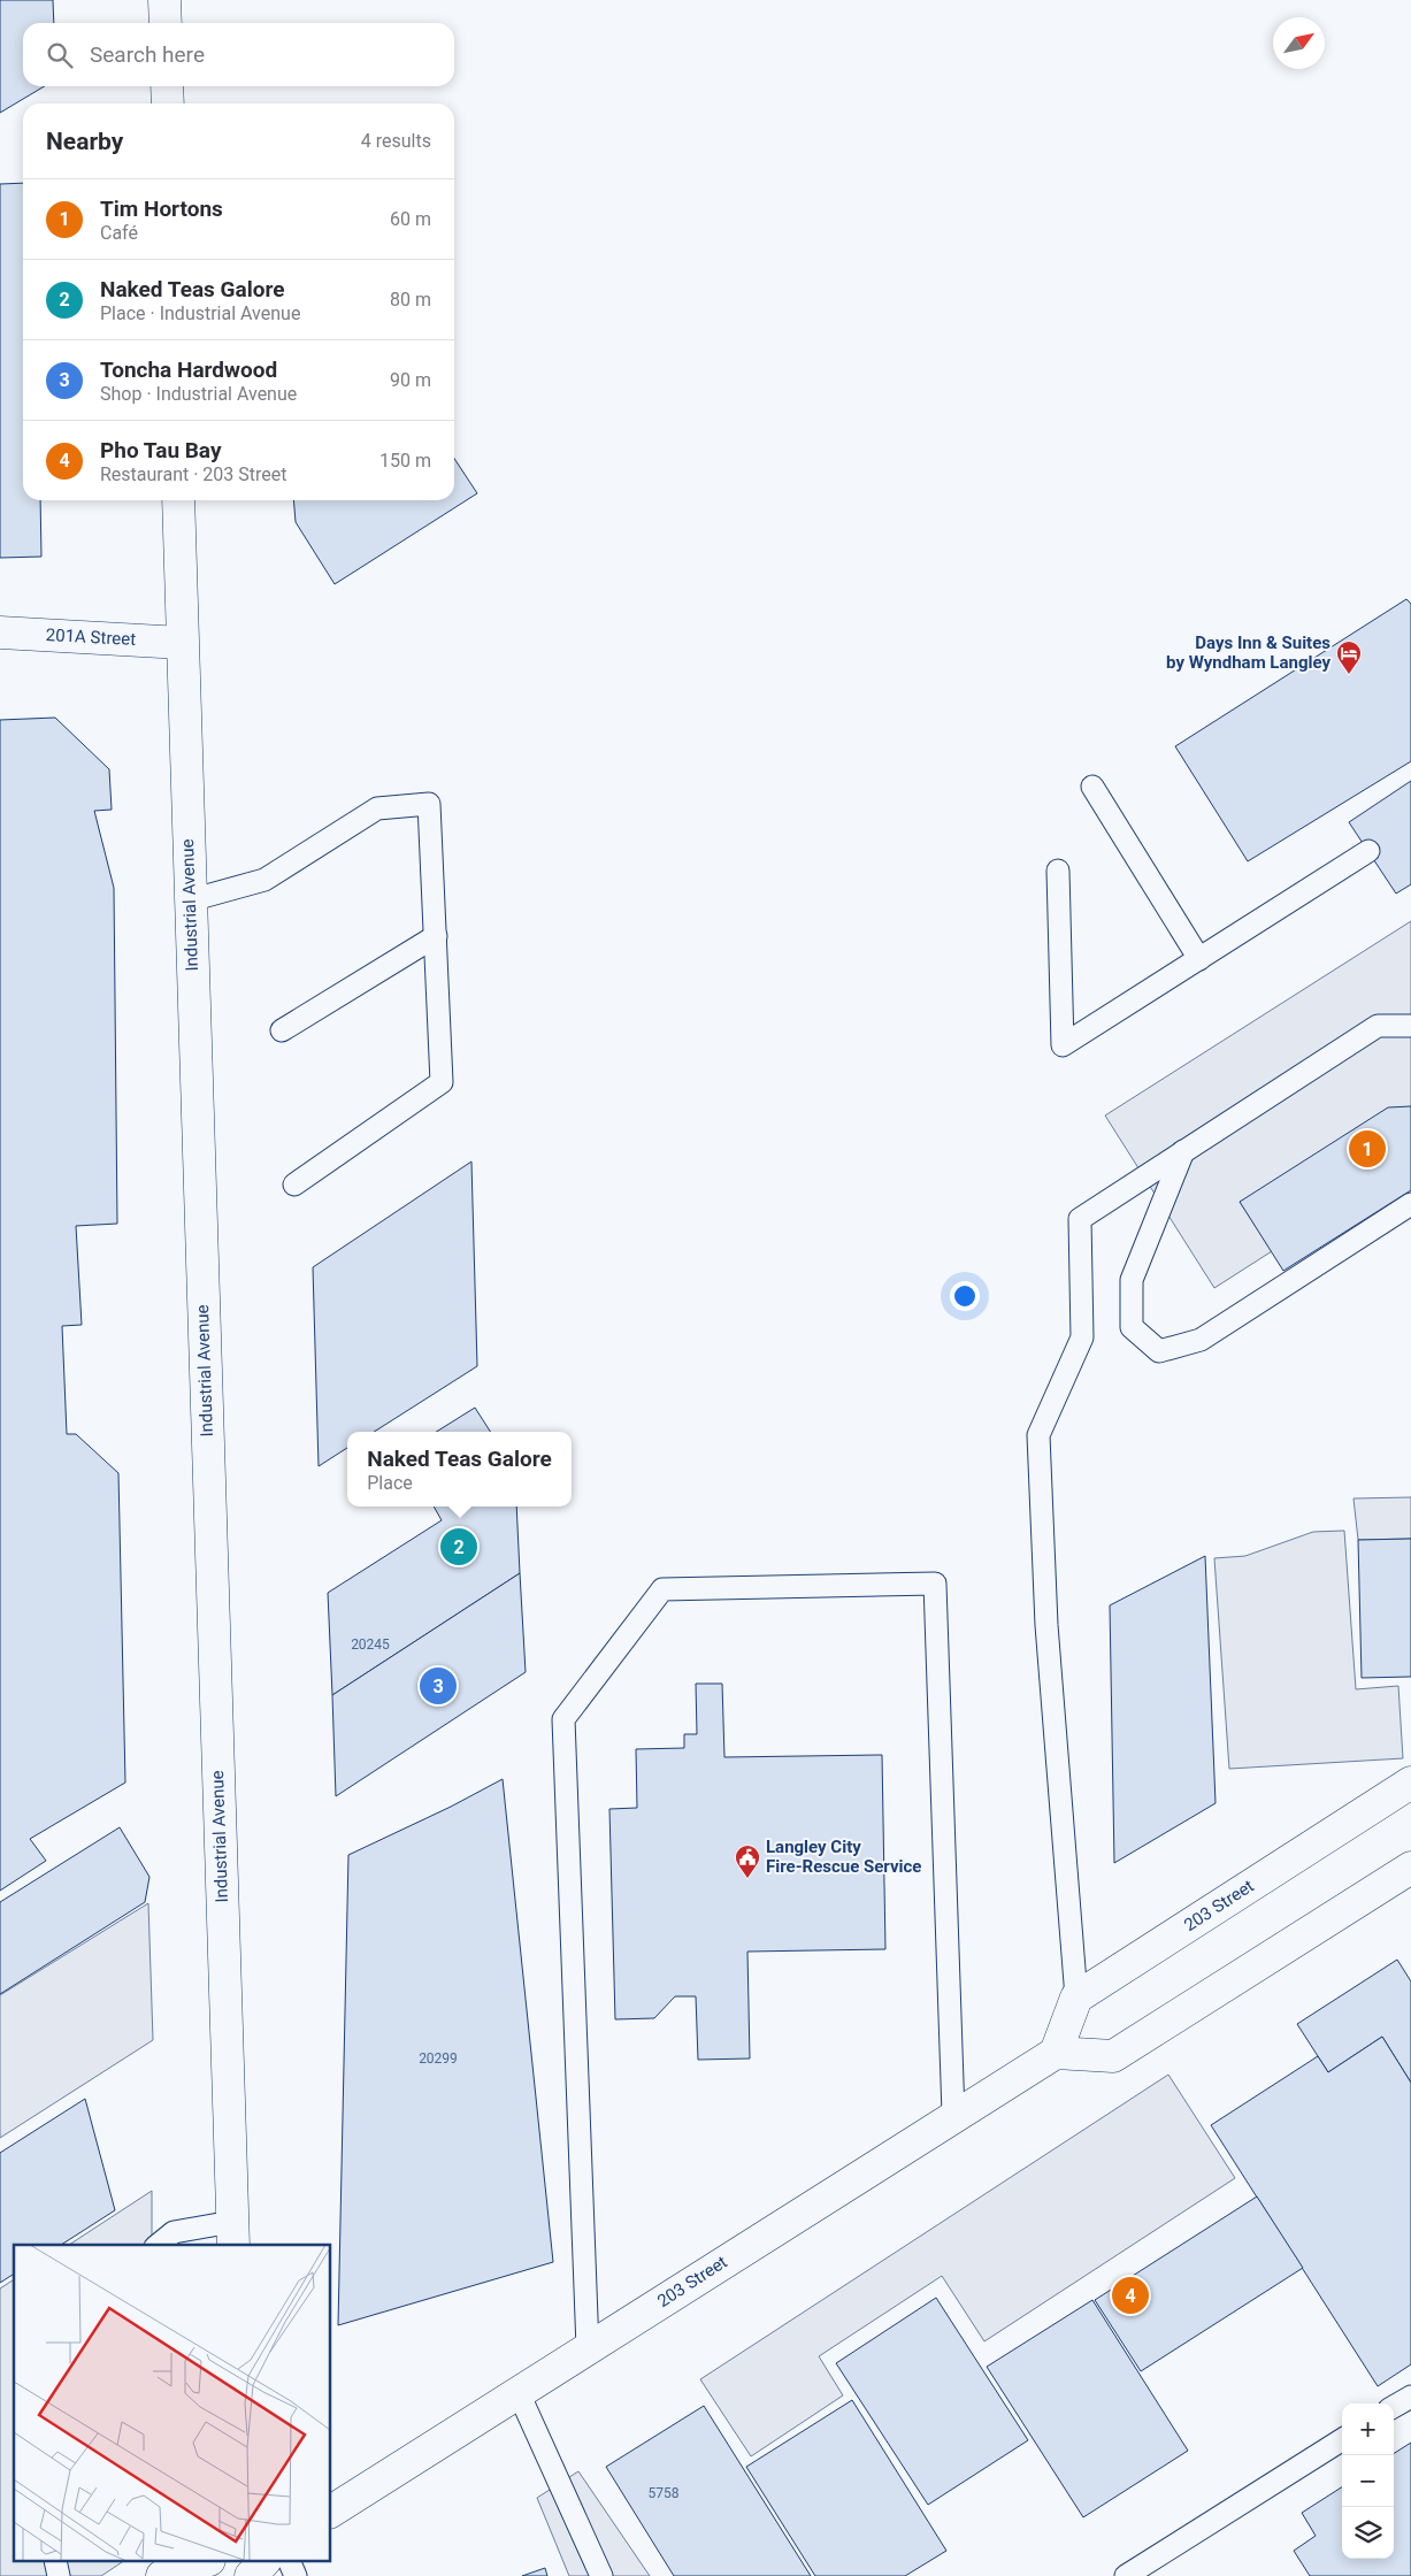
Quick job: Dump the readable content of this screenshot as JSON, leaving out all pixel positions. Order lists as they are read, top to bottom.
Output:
{
  "streets": {
    "street": ["201A Street", "Industrial Avenue", "203 Street"]
  },
  "crossings": [
    ["201A Street", "Industrial Avenue"]
  ],
  "places": {
    "hotel": ["Days Inn & Suites by Wyndham Langley"],
    "public building": ["Langley City Fire-Rescue Service"]
  },
  "house_numbers": ["20245", "20299", "5758"],
  "north": "top right",
  "page": {
    "search": "Search here",
    "heading": ["Nearby", "4 results"],
    "list": [
      {
        "mark": "1",
        "name": "Tim Hortons",
        "note": "Café",
        "value": "60 m"
      },
      {
        "mark": "2",
        "name": "Naked Teas Galore",
        "note": "Place · Industrial Avenue",
        "value": "80 m"
      },
      {
        "mark": "3",
        "name": "Toncha Hardwood",
        "note": "Shop · Industrial Avenue",
        "value": "90 m"
      },
      {
        "mark": "4",
        "name": "Pho Tau Bay",
        "note": "Restaurant · 203 Street",
        "value": "150 m"
      }
    ],
    "pins": [
      "1",
      "2",
      "3",
      "4"
    ],
    "popup": ["Naked Teas Galore", "Place"],
    "map_buttons": ["+", "−"]
  }
}
